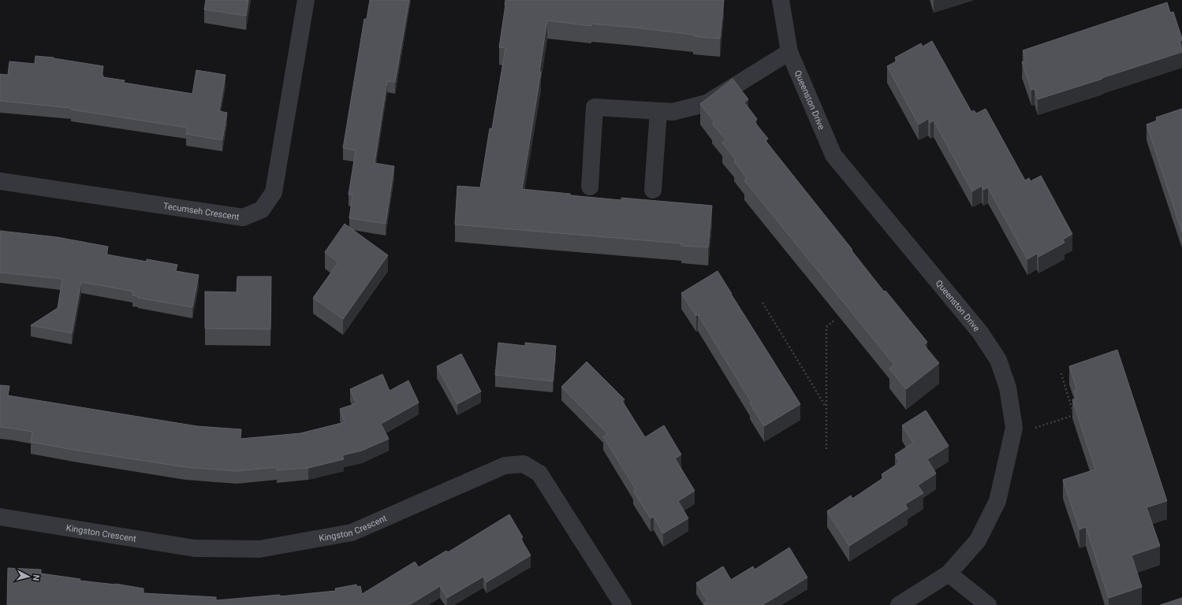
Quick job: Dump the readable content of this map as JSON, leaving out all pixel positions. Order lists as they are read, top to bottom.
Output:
{
  "streets": {
    "street": ["Queenston Drive", "Tecumseh Crescent", "Kingston Crescent"]
  },
  "north": "right"
}
